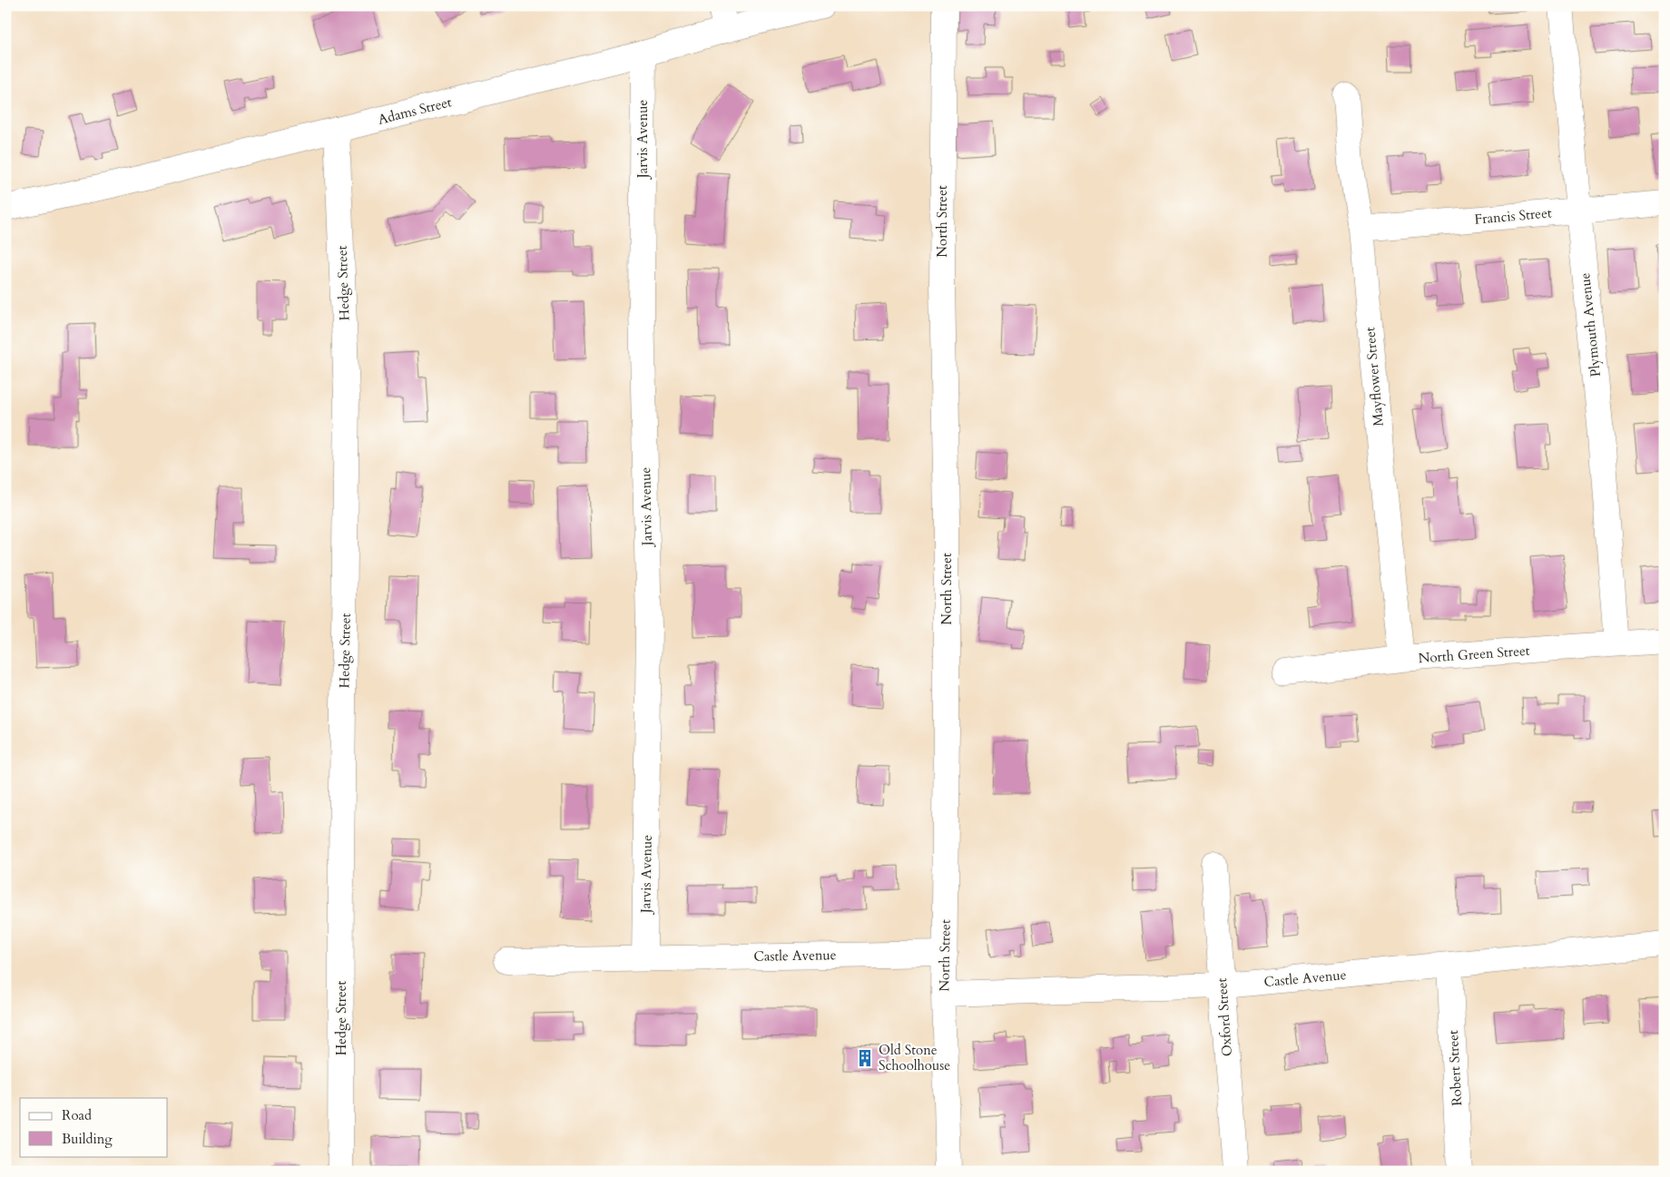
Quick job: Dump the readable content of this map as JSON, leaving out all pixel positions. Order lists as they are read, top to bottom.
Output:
{
  "streets": {
    "street": [
      "Adams Street",
      "Jarvis Avenue",
      "Francis Street",
      "North Street",
      "Hedge Street",
      "Plymouth Avenue",
      "Mayflower Street",
      "North Green Street",
      "Castle Avenue",
      "Oxford Street",
      "Robert Street"
    ]
  },
  "crossings": [
    ["Adams Street", "Jarvis Avenue"],
    ["Adams Street", "Hedge Street"],
    ["Jarvis Avenue", "Castle Avenue"],
    ["Francis Street", "Plymouth Avenue"],
    ["Francis Street", "Mayflower Street"],
    ["North Street", "Castle Avenue"],
    ["Plymouth Avenue", "North Green Street"],
    ["Mayflower Street", "North Green Street"],
    ["Castle Avenue", "Oxford Street"],
    ["Castle Avenue", "Robert Street"]
  ],
  "places": {
    "building": ["Old Stone Schoolhouse"]
  },
  "legend": ["Road", "Building"]
}
